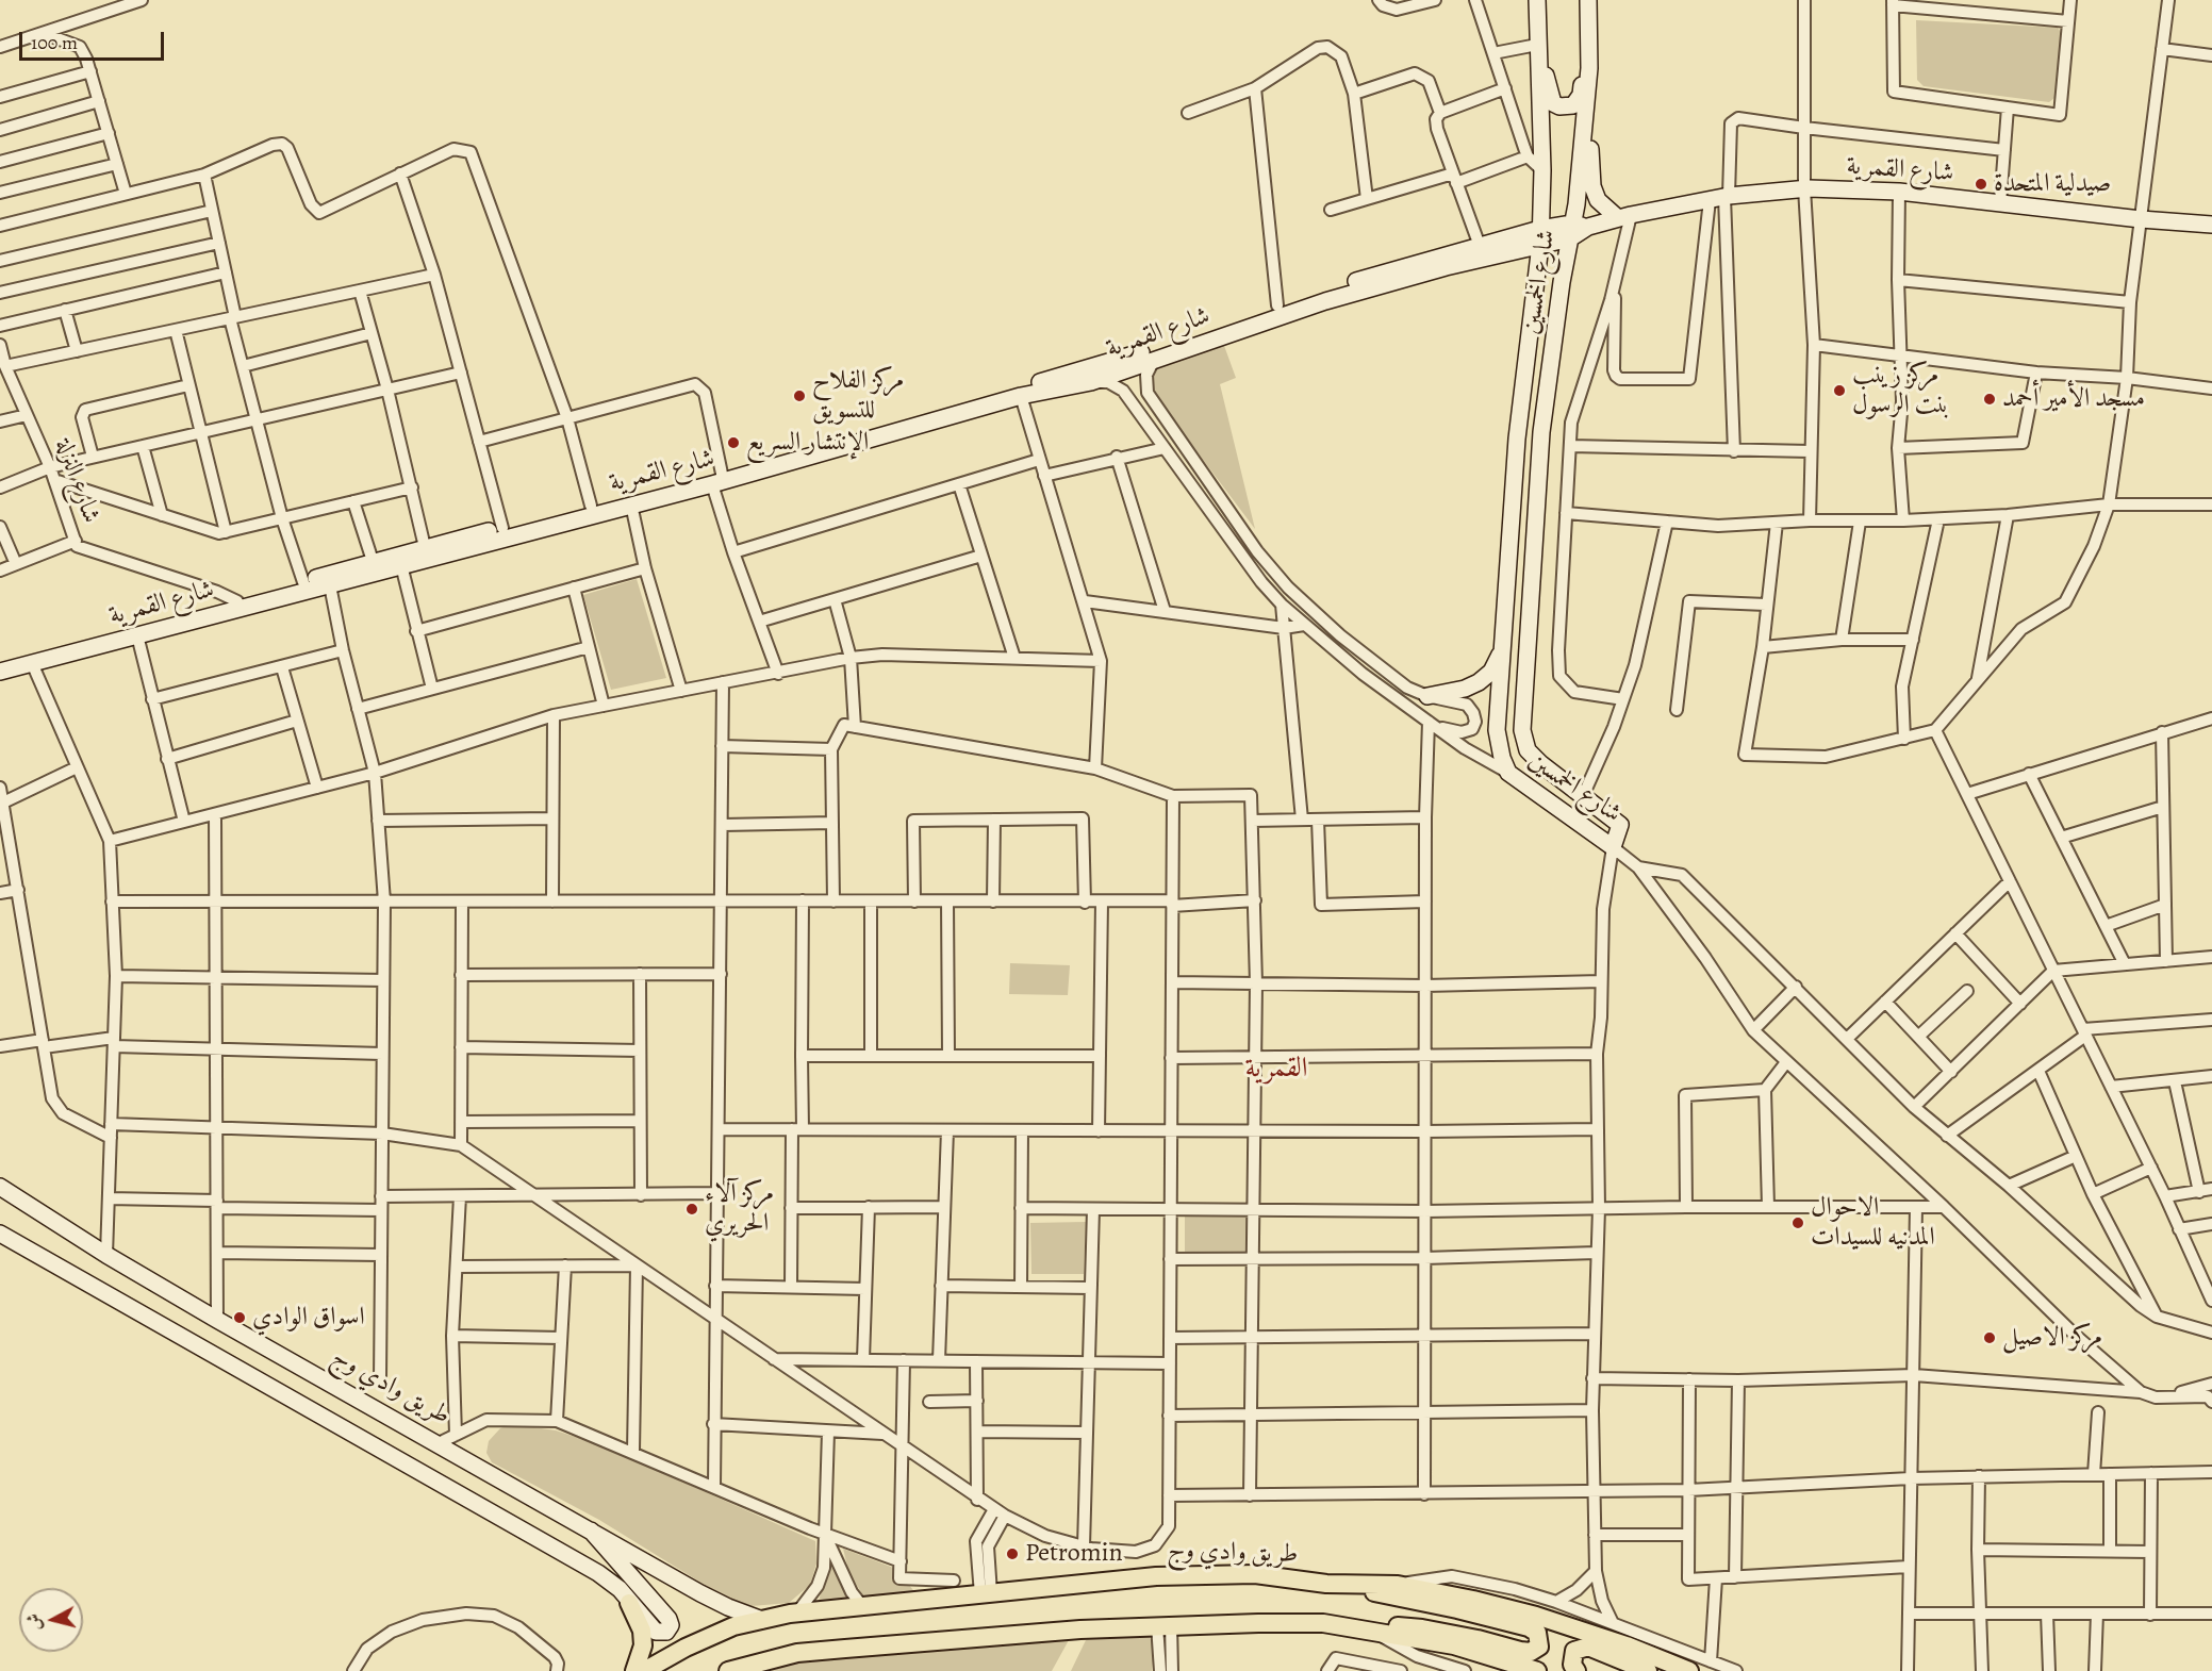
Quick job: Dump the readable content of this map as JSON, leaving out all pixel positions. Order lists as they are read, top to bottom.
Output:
{
  "streets": {
    "main road": ["طريق وادي وج"],
    "street": ["شارع القمرية", "شارع الخمسين", "شارع النزلة"]
  },
  "crossings": [
    ["شارع القمرية", "شارع الخمسين"]
  ],
  "districts": ["القمرية"],
  "places": [
    "صيدلية المتحدة",
    "مركز زينب بنت الرسول",
    "مركز الفلاح للتسويق",
    "مسجد الأمير أحمد",
    "الإنتشار السريع",
    "مركز آلاء الحريري",
    "الاحوال المدنيه للسيدات",
    "اسواق الوادي",
    "مركز الاصيل",
    "Petromin"
  ],
  "scale_bar": "100 m",
  "north": "left"
}
